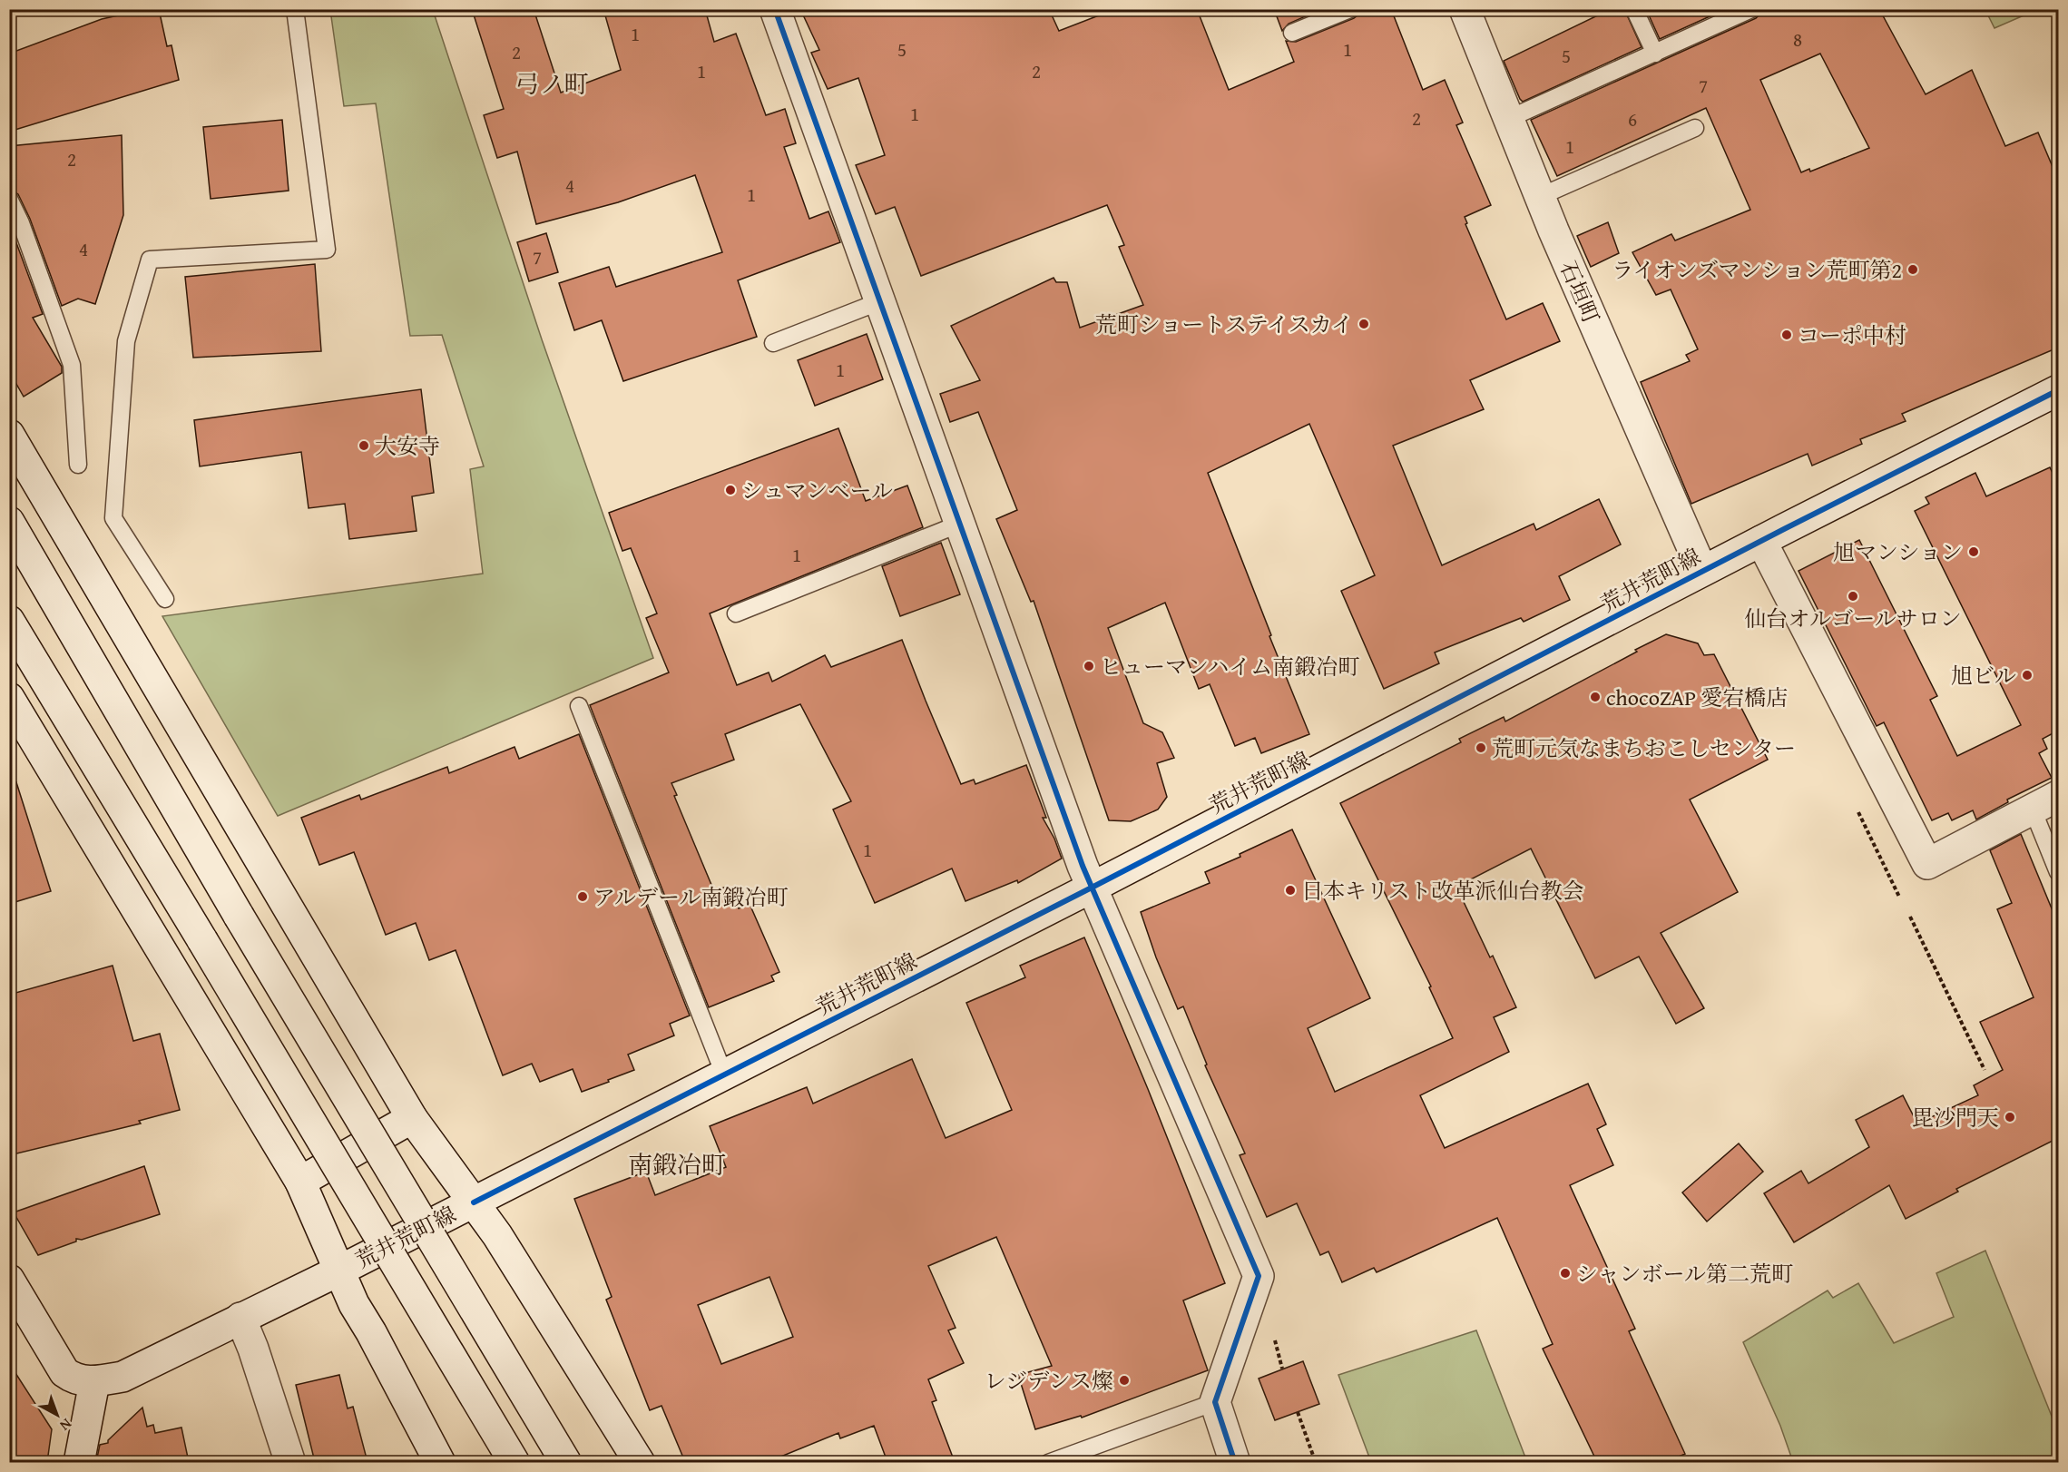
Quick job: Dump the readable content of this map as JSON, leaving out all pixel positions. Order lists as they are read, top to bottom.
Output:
{
  "streets": {
    "street": ["石垣町", "荒井荒町線"]
  },
  "crossings": [
    ["石垣町", "荒井荒町線"]
  ],
  "districts": ["弓ノ町", "南鍛冶町"],
  "places": [
    "ライオンズマンション荒町第2",
    "荒町ショートステイスカイ",
    "コーポ中村",
    "大安寺",
    "シュマンベール",
    "旭マンション",
    "仙台オルゴールサロン",
    "ヒューマンハイム南鍛冶町",
    "旭ビル",
    "chocoZAP 愛宕橋店",
    "荒町元気なまちおこしセンター",
    "日本キリスト改革派仙台教会",
    "アルデール南鍛冶町",
    "毘沙門天",
    "シャンボール第二荒町",
    "レジデンス燦"
  ],
  "house_numbers": [
    "1",
    "8",
    "5",
    "1",
    "2",
    "5",
    "1",
    "2",
    "7",
    "1",
    "2",
    "6",
    "1",
    "2",
    "4",
    "1",
    "4",
    "7",
    "1",
    "1",
    "1"
  ],
  "north": "bottom right"
}
